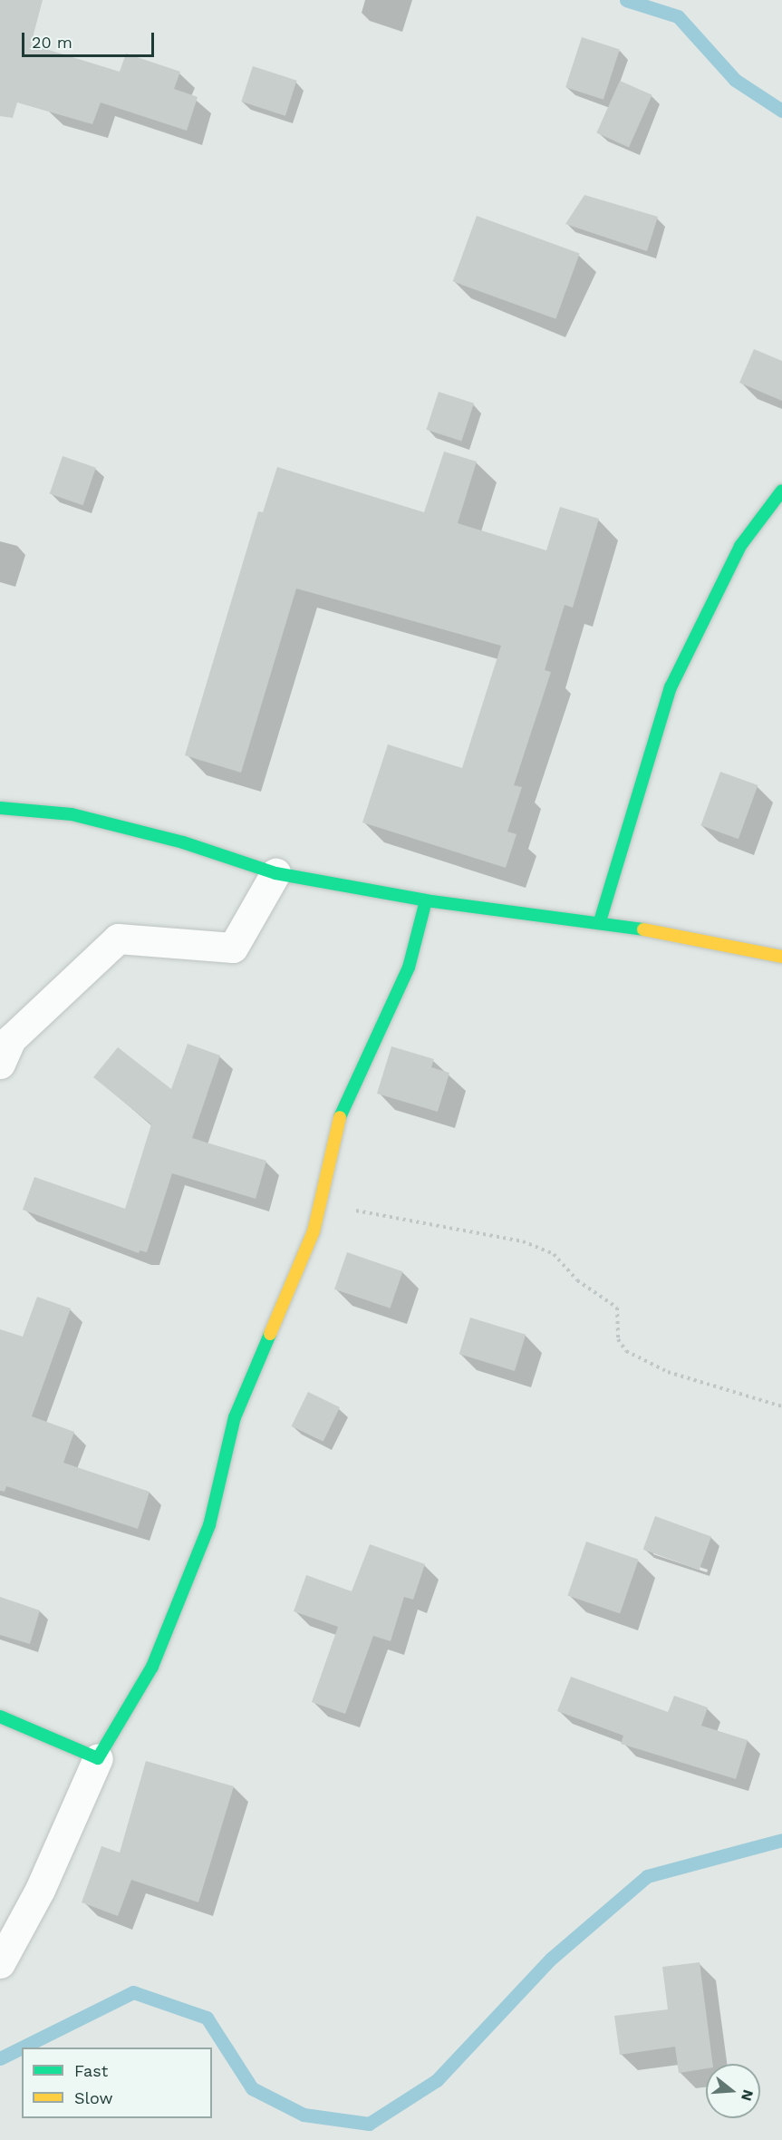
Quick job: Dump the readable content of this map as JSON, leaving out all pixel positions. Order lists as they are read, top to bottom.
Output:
{
  "legend": ["Fast", "Slow"],
  "scale_bar": "20 m",
  "north": "right"
}
